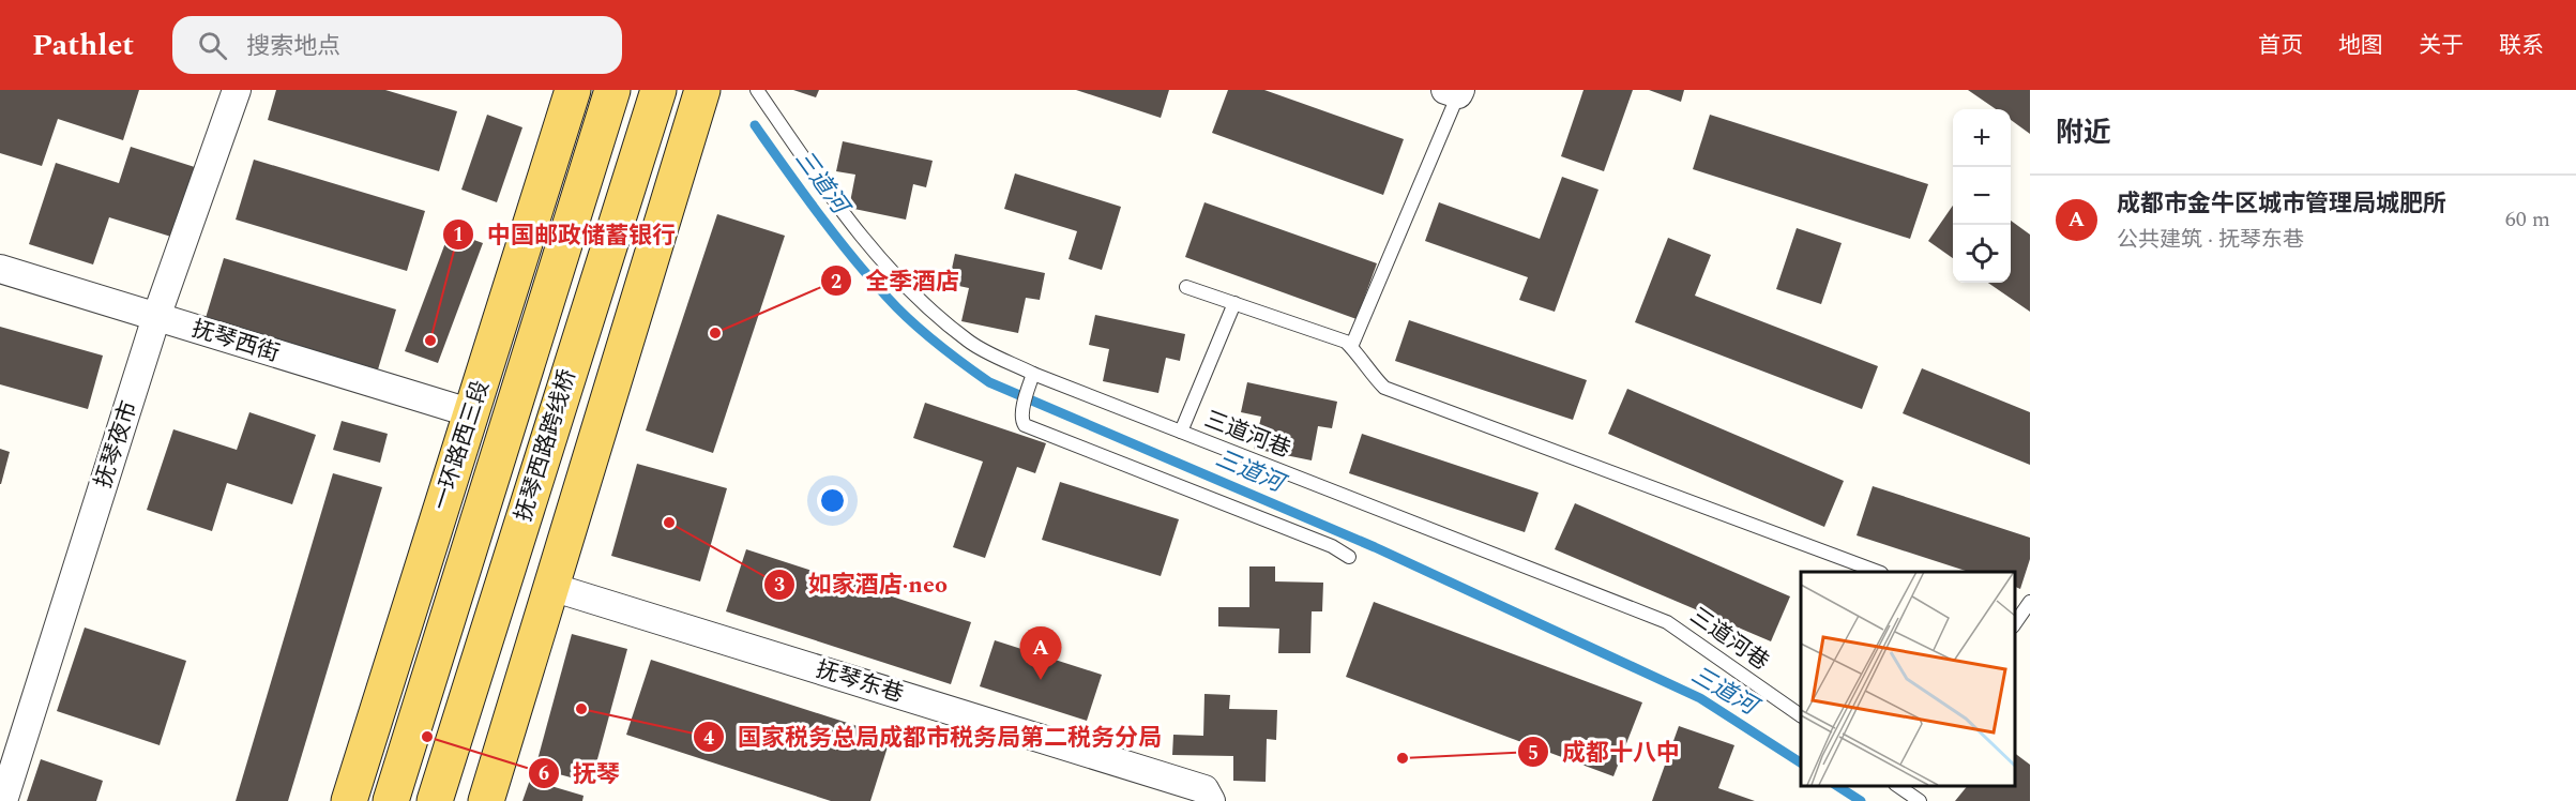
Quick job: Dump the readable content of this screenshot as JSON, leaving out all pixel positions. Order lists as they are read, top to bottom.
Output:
{
  "streets": {
    "main road": ["一环路西三段", "抚琴西路跨线桥"],
    "street": ["抚琴西街", "抚琴夜市", "抚琴东巷"],
    "lane": ["三道河巷"]
  },
  "crossings": [
    ["抚琴西街", "抚琴夜市"],
    ["抚琴西街", "一环路西三段"]
  ],
  "water": ["三道河"],
  "places": [
    "全季酒店",
    "中国邮政储蓄银行",
    "如家酒店·neo",
    "国家税务总局成都市税务局第二税务分局",
    "抚琴",
    "成都十八中"
  ],
  "page": {
    "header": "Pathlet",
    "search": "搜索地点",
    "nav": [
      "首页",
      "地图",
      "关于",
      "联系"
    ],
    "heading": "附近",
    "map_buttons": ["+", "−"],
    "list": [
      {
        "mark": "A",
        "name": "成都市金牛区城市管理局城肥所",
        "note": "公共建筑 · 抚琴东巷",
        "value": "60 m"
      }
    ],
    "pins": "A"
  }
}
